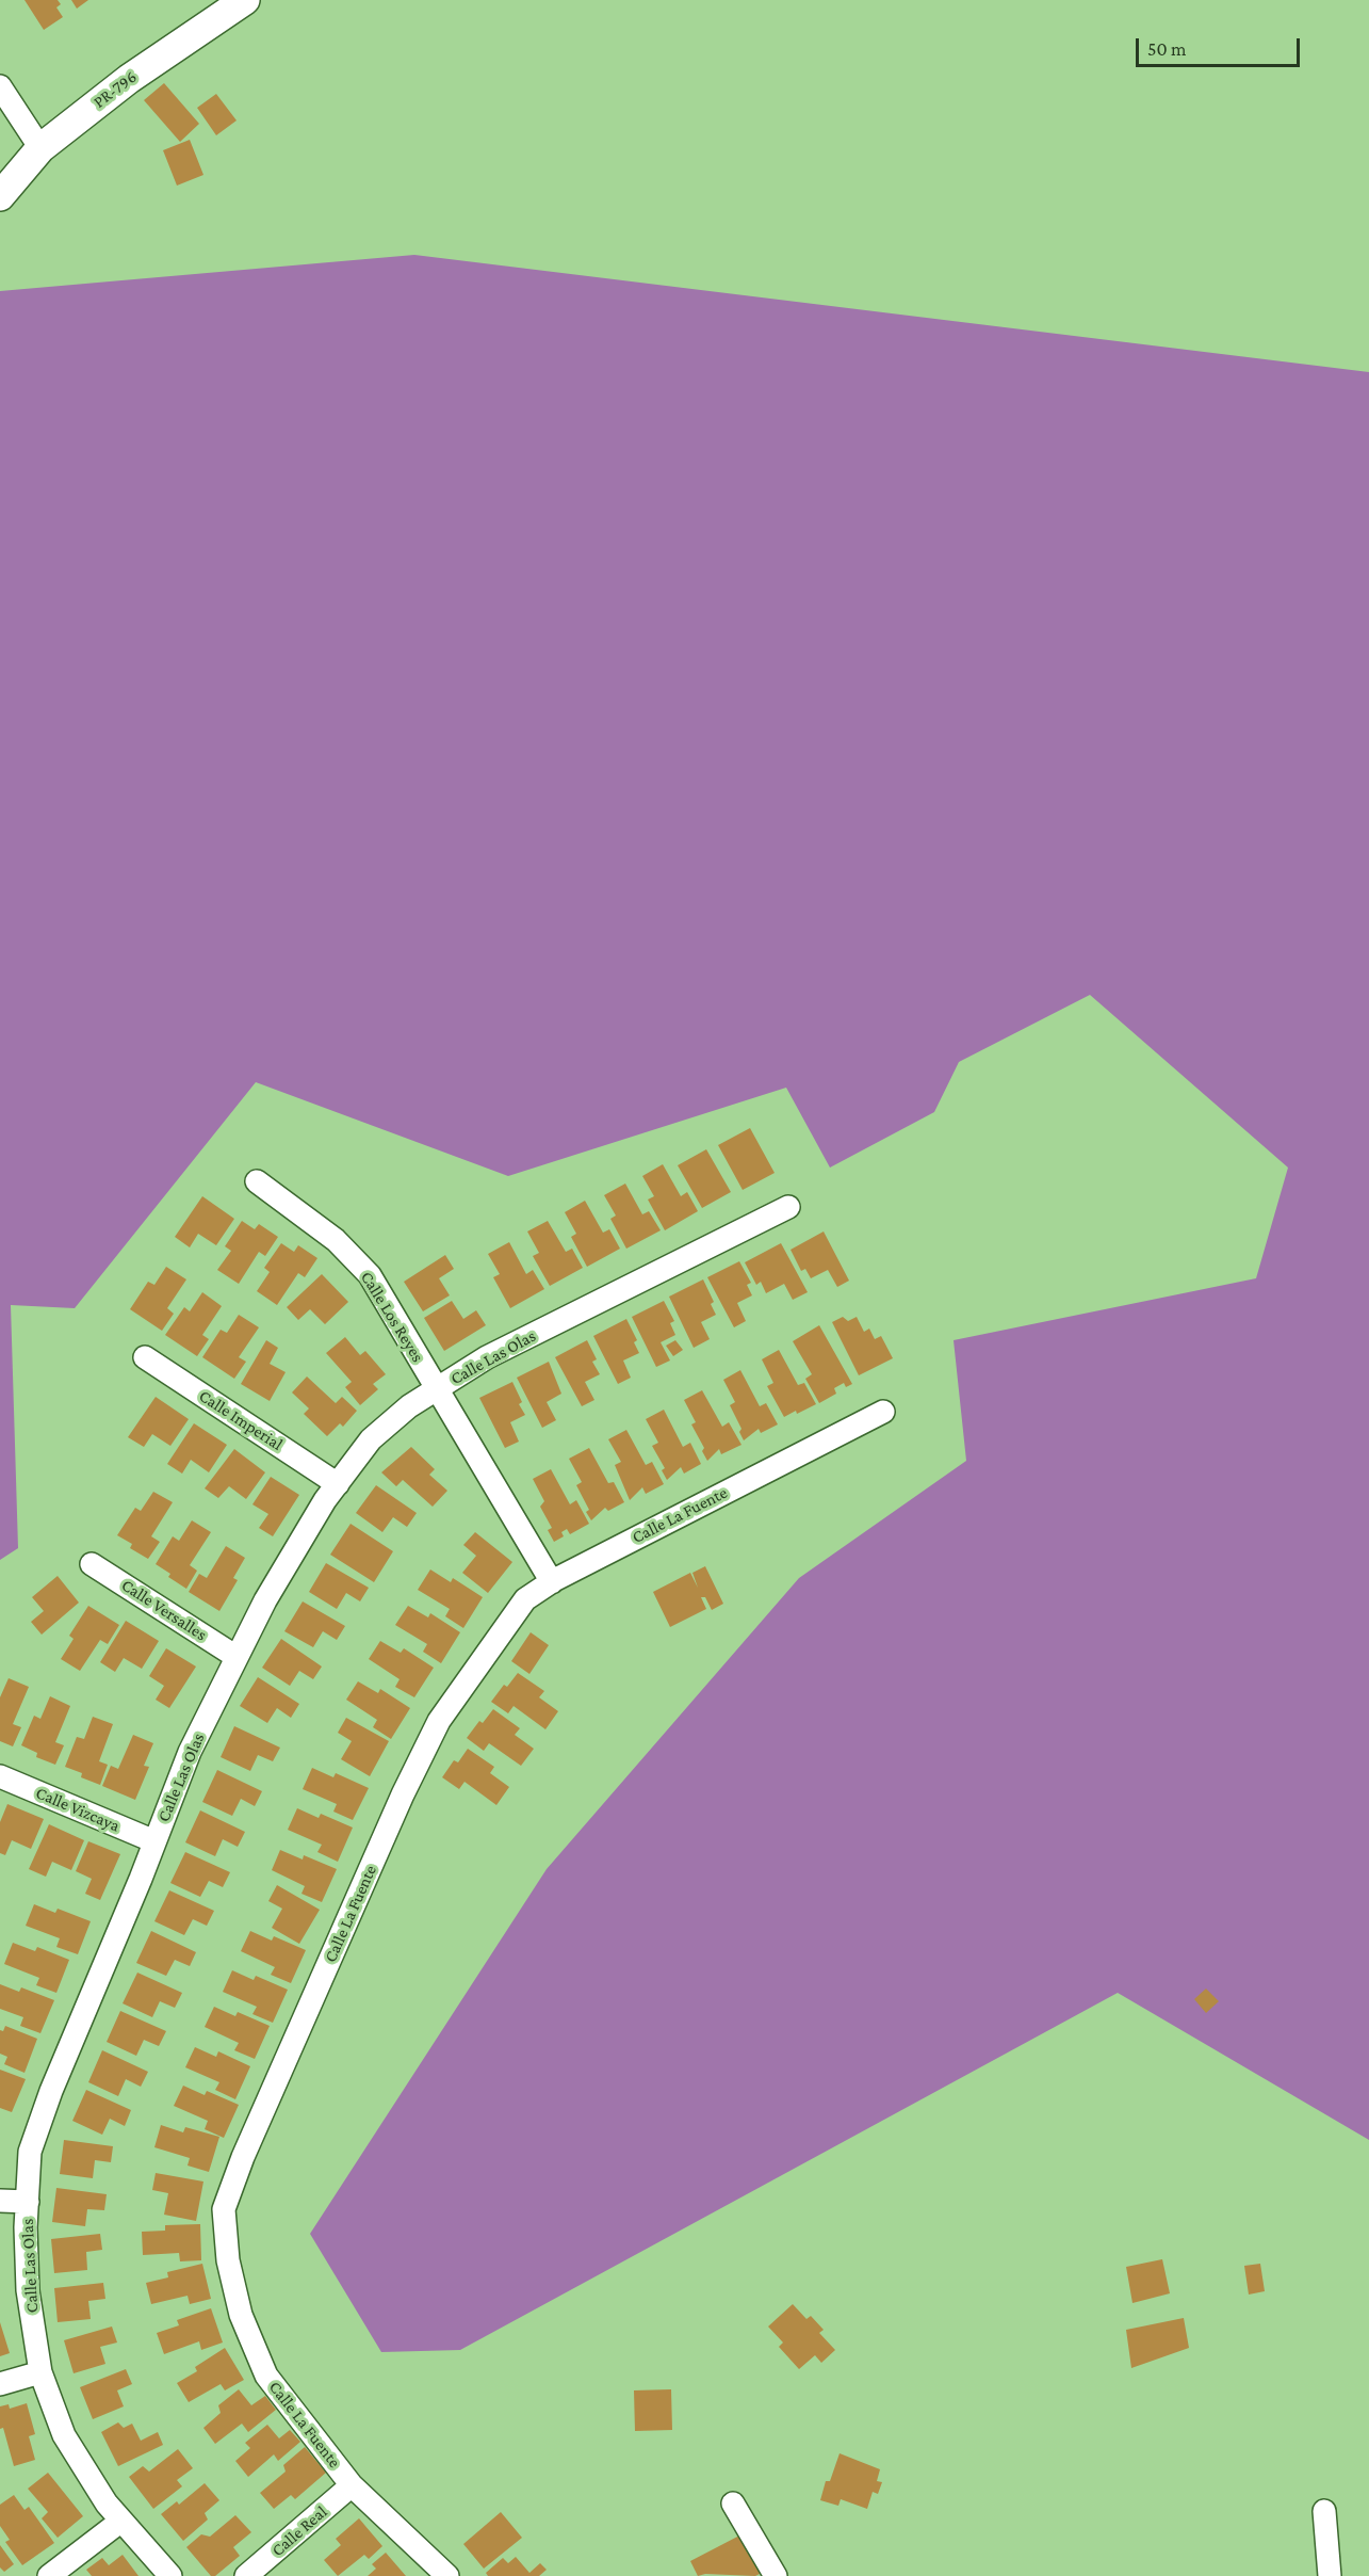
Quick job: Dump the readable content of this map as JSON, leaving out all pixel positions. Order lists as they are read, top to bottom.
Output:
{
  "streets": {
    "street": [
      "PR-796",
      "Calle Los Reyes",
      "Calle Las Olas",
      "Calle Imperial",
      "Calle La Fuente",
      "Calle Versalles",
      "Calle Vizcaya",
      "Calle Real"
    ]
  },
  "crossings": [
    ["Calle Los Reyes", "Calle Las Olas"],
    ["Calle Los Reyes", "Calle La Fuente"],
    ["Calle Las Olas", "Calle Imperial"],
    ["Calle Las Olas", "Calle Versalles"],
    ["Calle Las Olas", "Calle Vizcaya"],
    ["Calle La Fuente", "Calle Real"]
  ],
  "scale_bar": "50 m"
}
